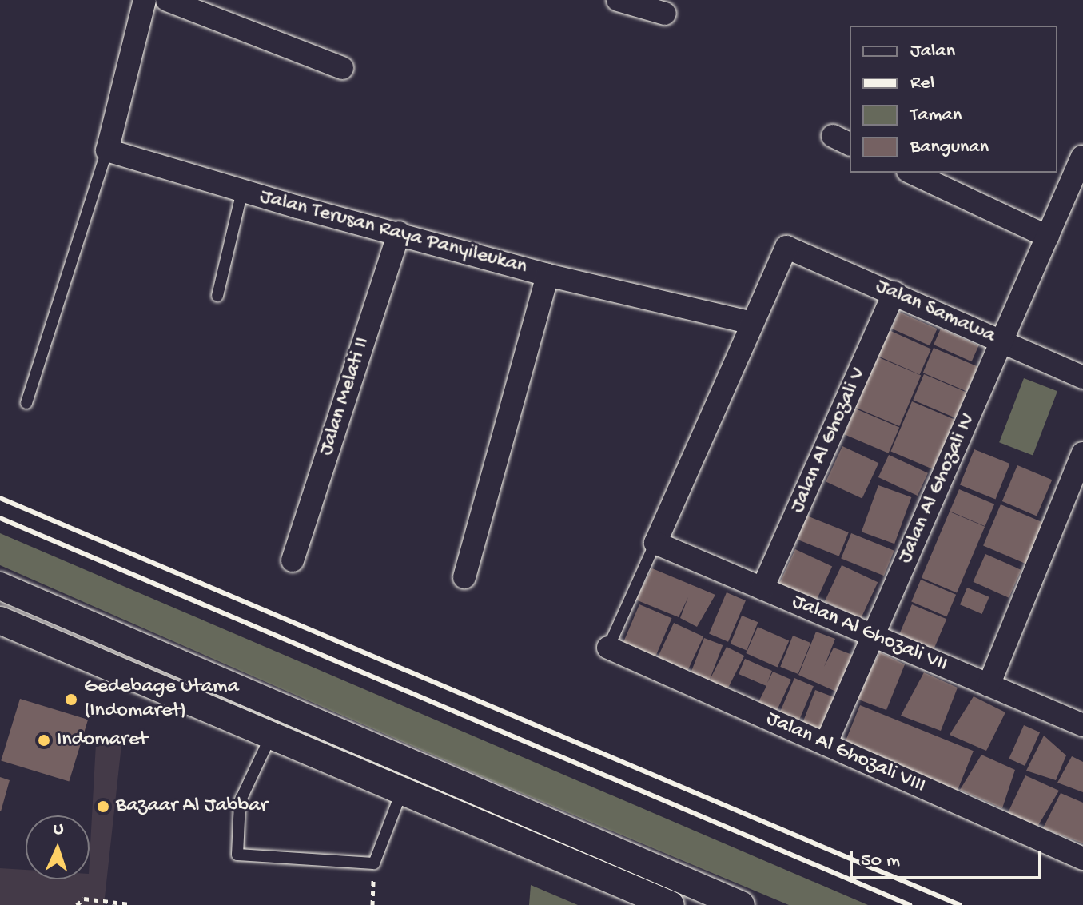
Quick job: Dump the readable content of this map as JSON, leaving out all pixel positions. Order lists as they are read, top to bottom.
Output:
{
  "streets": {
    "street": [
      "Jalan Terusan Raya Panyileukan",
      "Jalan Samawa",
      "Jalan Melati II",
      "Jalan Al Ghozali V",
      "Jalan Al Ghozali IV",
      "Jalan Al Ghozali VII",
      "Jalan Al Ghozali VIII"
    ]
  },
  "crossings": [
    ["Jalan Terusan Raya Panyileukan", "Jalan Samawa"],
    ["Jalan Terusan Raya Panyileukan", "Jalan Melati II"],
    ["Jalan Samawa", "Jalan Al Ghozali V"],
    ["Jalan Samawa", "Jalan Al Ghozali IV"],
    ["Jalan Al Ghozali V", "Jalan Al Ghozali VII"],
    ["Jalan Al Ghozali IV", "Jalan Al Ghozali VII"],
    ["Jalan Al Ghozali IV", "Jalan Al Ghozali VIII"]
  ],
  "places": ["Gedebage Utama (Indomaret)", "Indomaret", "Bazaar Al Jabbar"],
  "legend": [
    "Jalan",
    "Rel",
    "Taman",
    "Bangunan"
  ],
  "scale_bar": "50 m",
  "north": "top"
}
